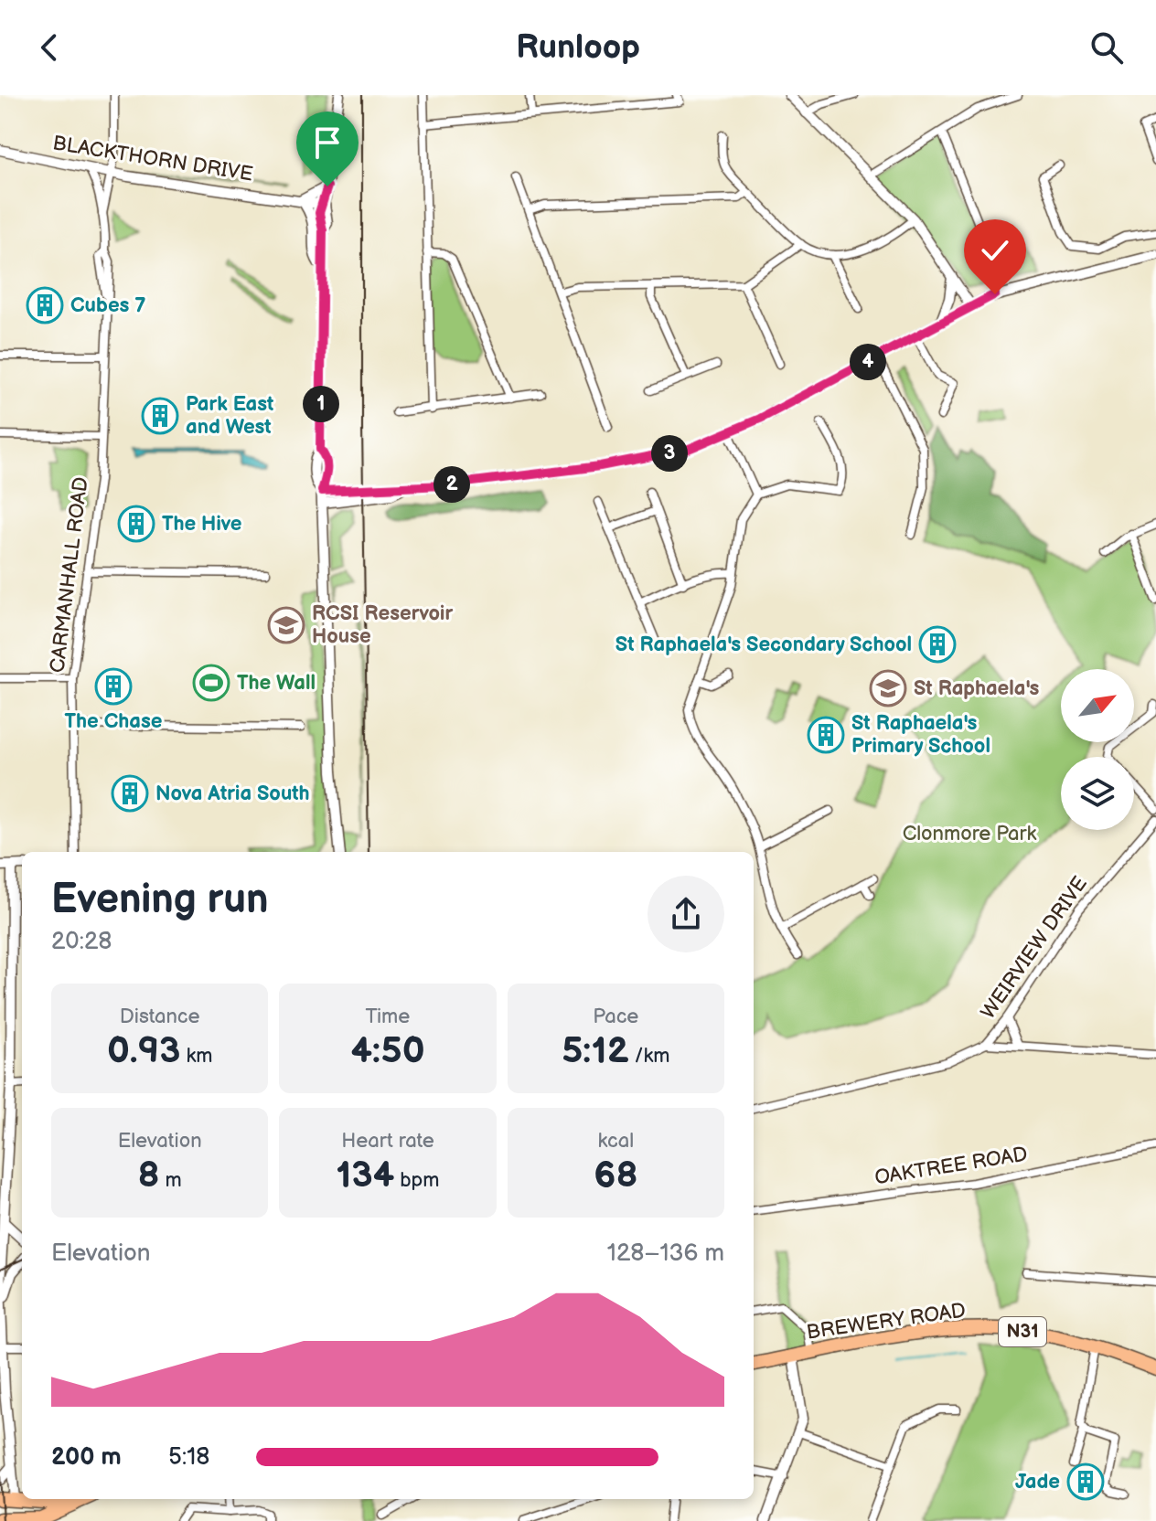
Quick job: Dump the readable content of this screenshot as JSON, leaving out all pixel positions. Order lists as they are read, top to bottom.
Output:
{
  "streets": {
    "highway": ["BREWERY ROAD", "N31"],
    "street": [
      "BLACKTHORN DRIVE",
      "CARMANHALL ROAD",
      "WEIRVIEW DRIVE",
      "OAKTREE ROAD"
    ]
  },
  "crossings": [
    ["BLACKTHORN DRIVE", "CARMANHALL ROAD"]
  ],
  "parks": ["Clonmore Park"],
  "places": {
    "building": [
      "Cubes 7",
      "Park East and West",
      "The Hive",
      "St Raphaela's Secondary School",
      "The Chase",
      "St Raphaela's Primary School",
      "Nova Atria South",
      "Jade"
    ],
    "school or university": ["RCSI Reservoir House", "St Raphaela's"],
    "sports": ["The Wall"]
  },
  "north": "top right",
  "page": {
    "header": "Runloop",
    "pins": [
      "4",
      "1",
      "3",
      "2"
    ],
    "heading": ["Evening run", "20:28"],
    "stats": [
      ["Distance", "0.93 km"],
      ["Time", "4:50"],
      ["Pace", "5:12 /km"],
      ["Elevation", "8 m"],
      ["Heart rate", "134 bpm"],
      ["kcal", "68"]
    ],
    "chart": ["Elevation", "128–136 m"],
    "list": [
      {
        "name": "200 m",
        "note": "5:18"
      }
    ]
  }
}
